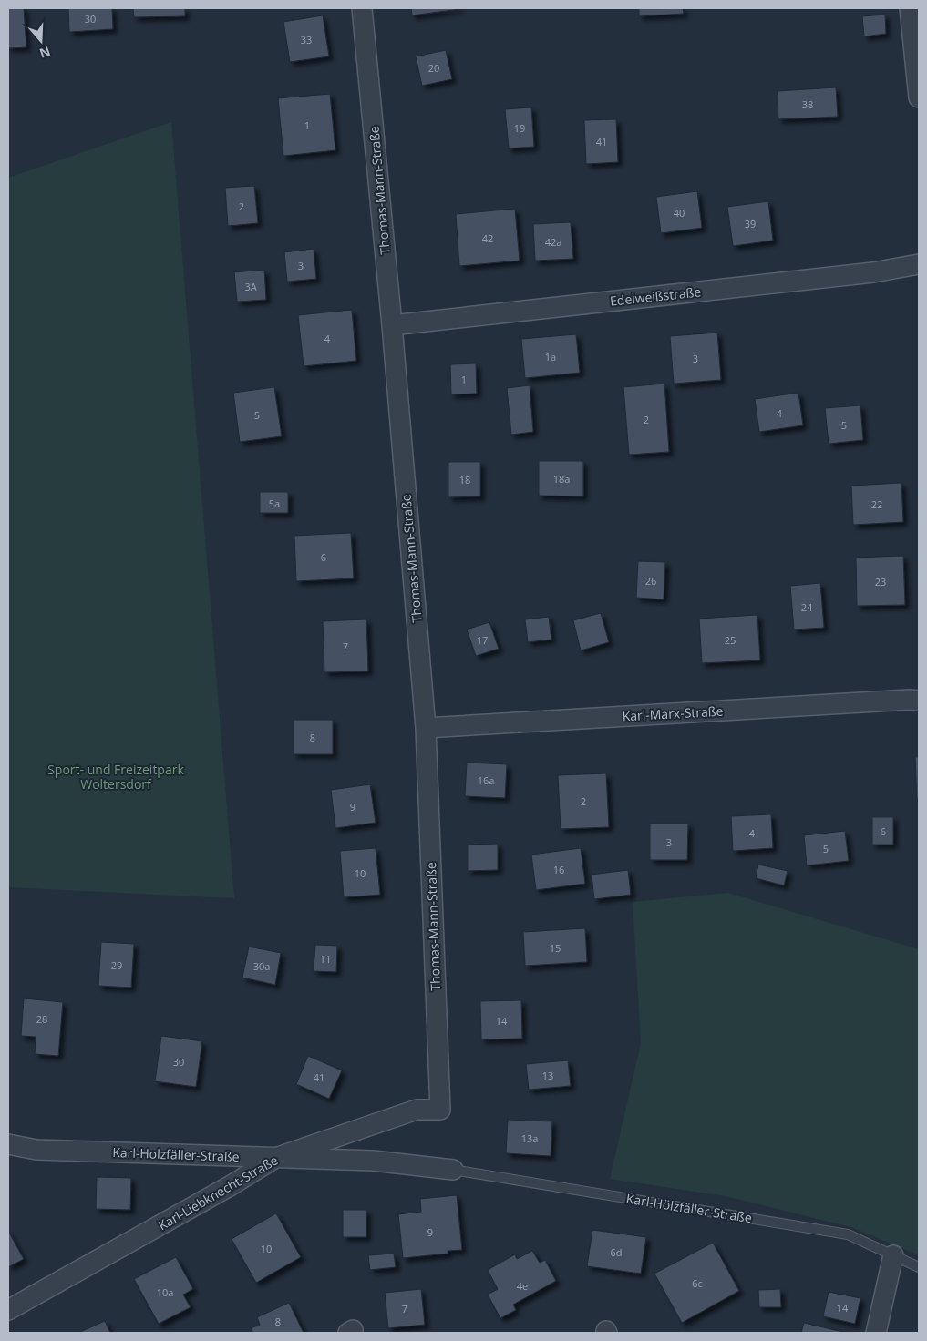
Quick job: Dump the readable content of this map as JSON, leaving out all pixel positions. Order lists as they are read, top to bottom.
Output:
{
  "streets": {
    "street": [
      "Thomas-Mann-Straße",
      "Edelweißstraße",
      "Karl-Marx-Straße",
      "Karl-Holzfäller-Straße",
      "Karl-Liebknecht-Straße"
    ],
    "lane": ["Karl-Hölzfäller-Straße"]
  },
  "crossings": [
    ["Thomas-Mann-Straße", "Edelweißstraße"],
    ["Thomas-Mann-Straße", "Karl-Marx-Straße"],
    ["Thomas-Mann-Straße", "Karl-Liebknecht-Straße"],
    ["Karl-Holzfäller-Straße", "Karl-Liebknecht-Straße"],
    ["Karl-Holzfäller-Straße", "Karl-Hölzfäller-Straße"]
  ],
  "parks": ["Sport- und Freizeitpark Woltersdorf"],
  "house_numbers": [
    "30",
    "33",
    "20",
    "38",
    "1",
    "19",
    "41",
    "2",
    "40",
    "39",
    "42",
    "42a",
    "3",
    "3A",
    "4",
    "1a",
    "3",
    "1",
    "4",
    "5",
    "2",
    "5",
    "18a",
    "18",
    "5a",
    "22",
    "6",
    "26",
    "23",
    "24",
    "17",
    "25",
    "7",
    "8",
    "16a",
    "2",
    "9",
    "6",
    "4",
    "3",
    "5",
    "16",
    "10",
    "15",
    "11",
    "29",
    "30a",
    "28",
    "14",
    "30",
    "13",
    "41",
    "13a",
    "9",
    "10",
    "6d",
    "6c",
    "4e",
    "10a",
    "14",
    "7",
    "8"
  ],
  "north": "bottom"
}
